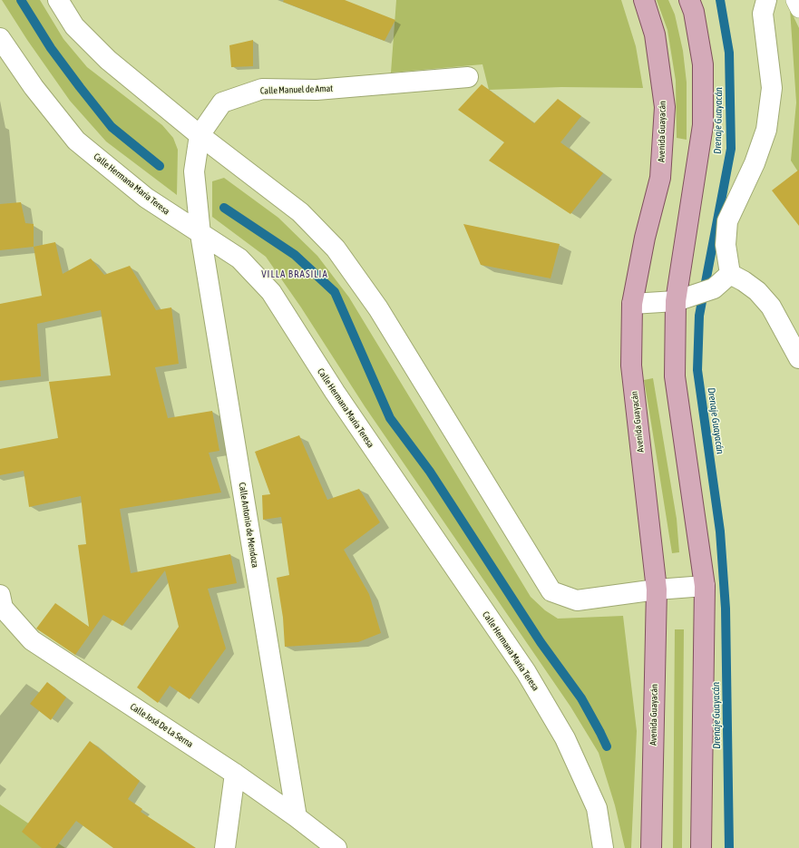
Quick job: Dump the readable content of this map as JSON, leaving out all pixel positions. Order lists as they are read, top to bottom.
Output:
{
  "streets": {
    "main road": ["Avenida Guayacán"],
    "street": [
      "Calle Manuel de Amat",
      "Calle Hermana Maria Teresa",
      "Calle Antonio de Mendoza",
      "Calle José De La Serna"
    ]
  },
  "crossings": [
    ["Calle Manuel de Amat", "Calle Hermana Maria Teresa"],
    ["Calle Manuel de Amat", "Calle Antonio de Mendoza"],
    ["Calle Hermana Maria Teresa", "Calle Antonio de Mendoza"],
    ["Calle Antonio de Mendoza", "Calle José De La Serna"]
  ],
  "districts": ["VILLA BRASILIA"],
  "water": ["Drenaje Guayacán"]
}
